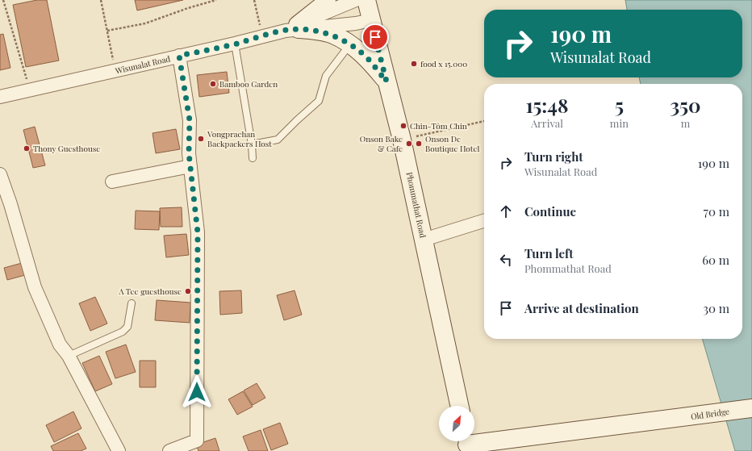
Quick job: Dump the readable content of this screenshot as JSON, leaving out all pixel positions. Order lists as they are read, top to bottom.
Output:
{
  "streets": {
    "street": ["Wisunalat Road", "Phommathat Road", "Old Bridge"]
  },
  "crossings": [
    ["Wisunalat Road", "Phommathat Road"]
  ],
  "places": [
    "food x 15.000",
    "Bamboo Garden",
    "Chin-Tôm Chin",
    "Vongprachan Backpackers Host",
    "Onson Bake & Cafe",
    "Onson De Boutique Hotel",
    "Thony Guesthouse",
    "A Tee guesthouse"
  ],
  "north": "top right",
  "page": {
    "turn": ["190 m", "Wisunalat Road"],
    "eta": [
      "15:48",
      "Arrival",
      "5",
      "min",
      "350",
      "m"
    ],
    "list": [
      {
        "name": "Turn right",
        "note": "Wisunalat Road",
        "value": "190 m"
      },
      {
        "name": "Continue",
        "value": "70 m"
      },
      {
        "name": "Turn left",
        "note": "Phommathat Road",
        "value": "60 m"
      },
      {
        "name": "Arrive at destination",
        "value": "30 m"
      }
    ]
  }
}
